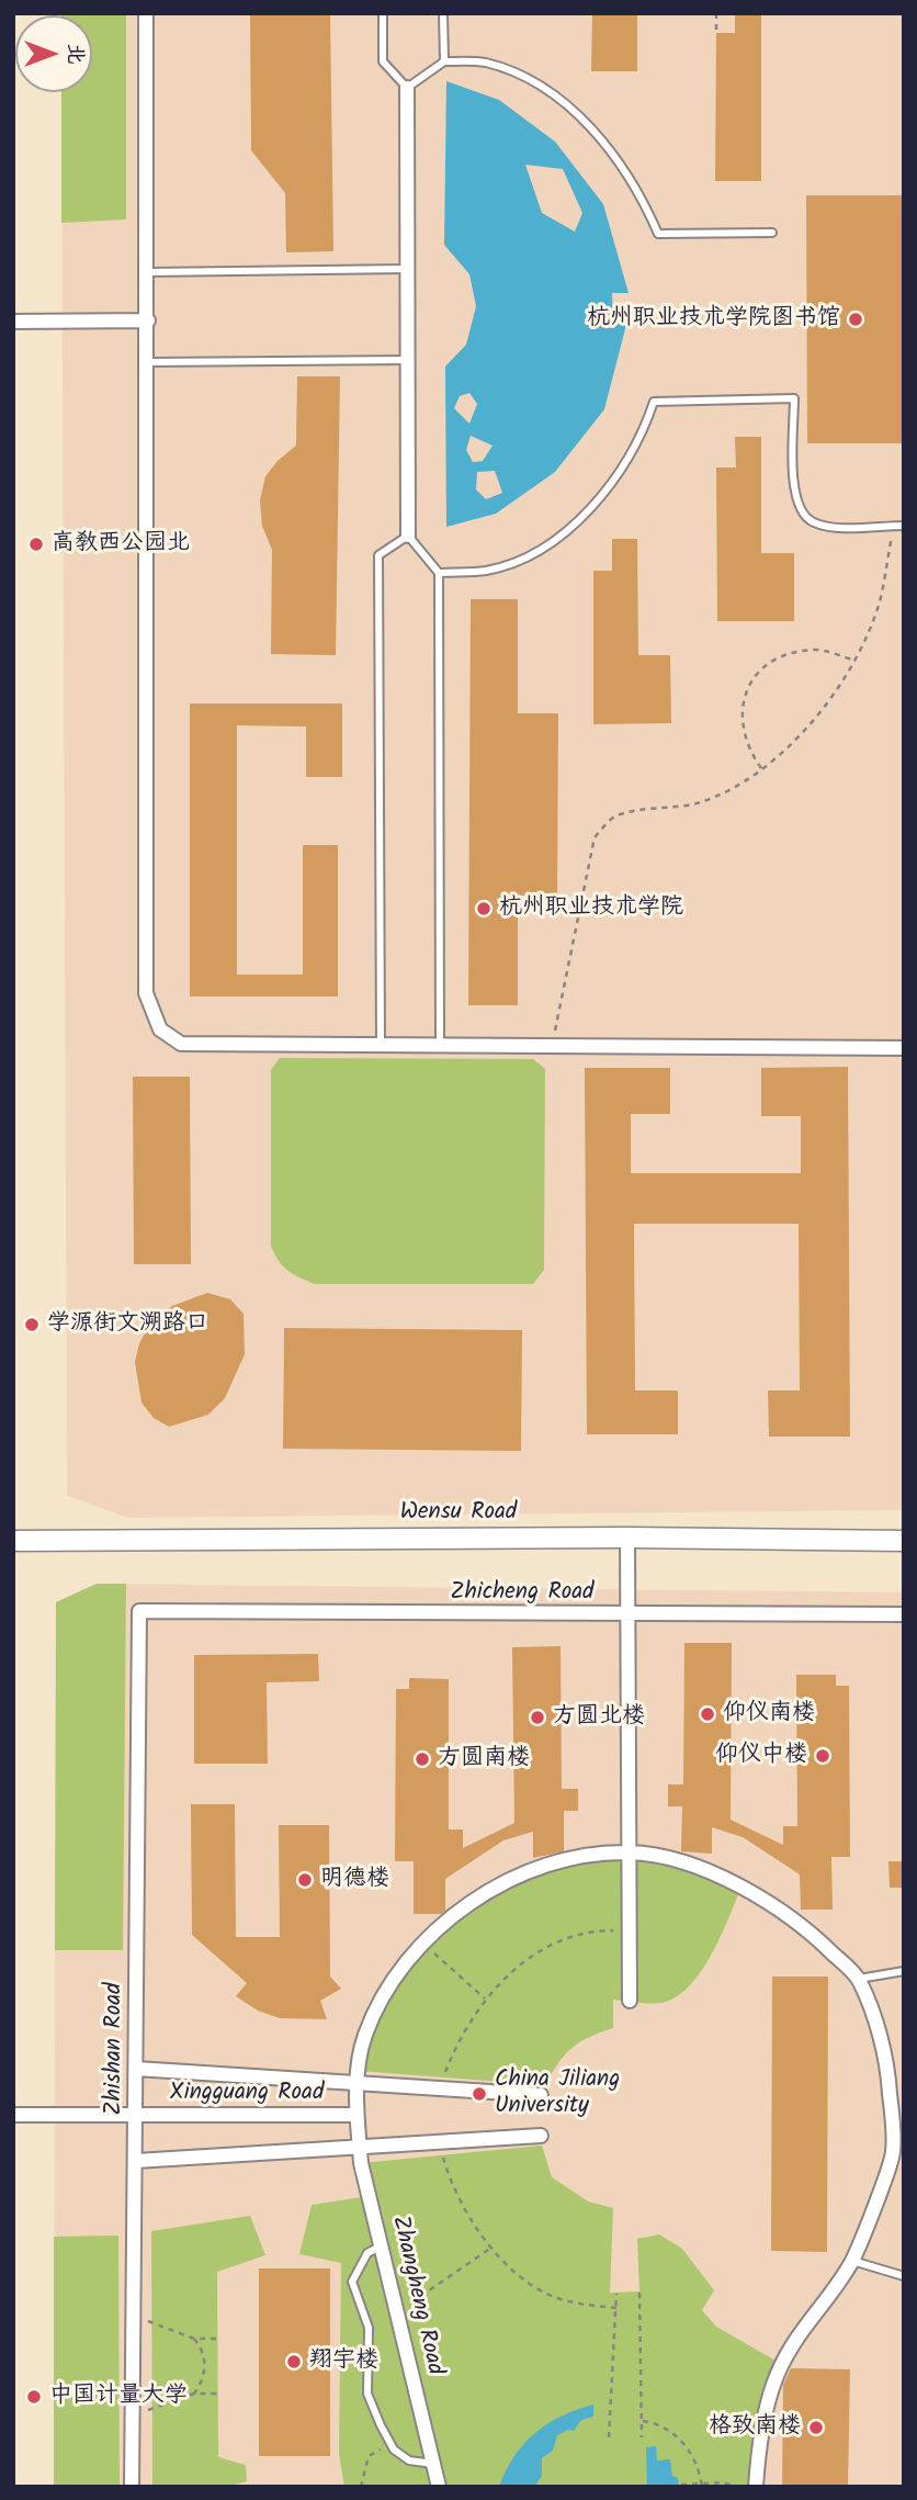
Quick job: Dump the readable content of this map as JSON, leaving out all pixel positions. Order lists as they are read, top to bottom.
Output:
{
  "streets": {
    "street": [
      "Wensu Road",
      "Zhicheng Road",
      "Zhishan Road",
      "Xingguang Road",
      "Zhangheng Road"
    ]
  },
  "crossings": [
    ["Zhicheng Road", "Zhishan Road"],
    ["Zhishan Road", "Xingguang Road"],
    ["Xingguang Road", "Zhangheng Road"]
  ],
  "places": [
    "杭州职业技术学院图书馆",
    "高教西公园北",
    "杭州职业技术学院",
    "学源街文溯路口",
    "仰仪南楼",
    "方圆北楼",
    "仰仪中楼",
    "方圆南楼",
    "明德楼",
    "China Jiliang University",
    "翔宇楼",
    "中国计量大学",
    "格致南楼"
  ],
  "north": "right"
}
